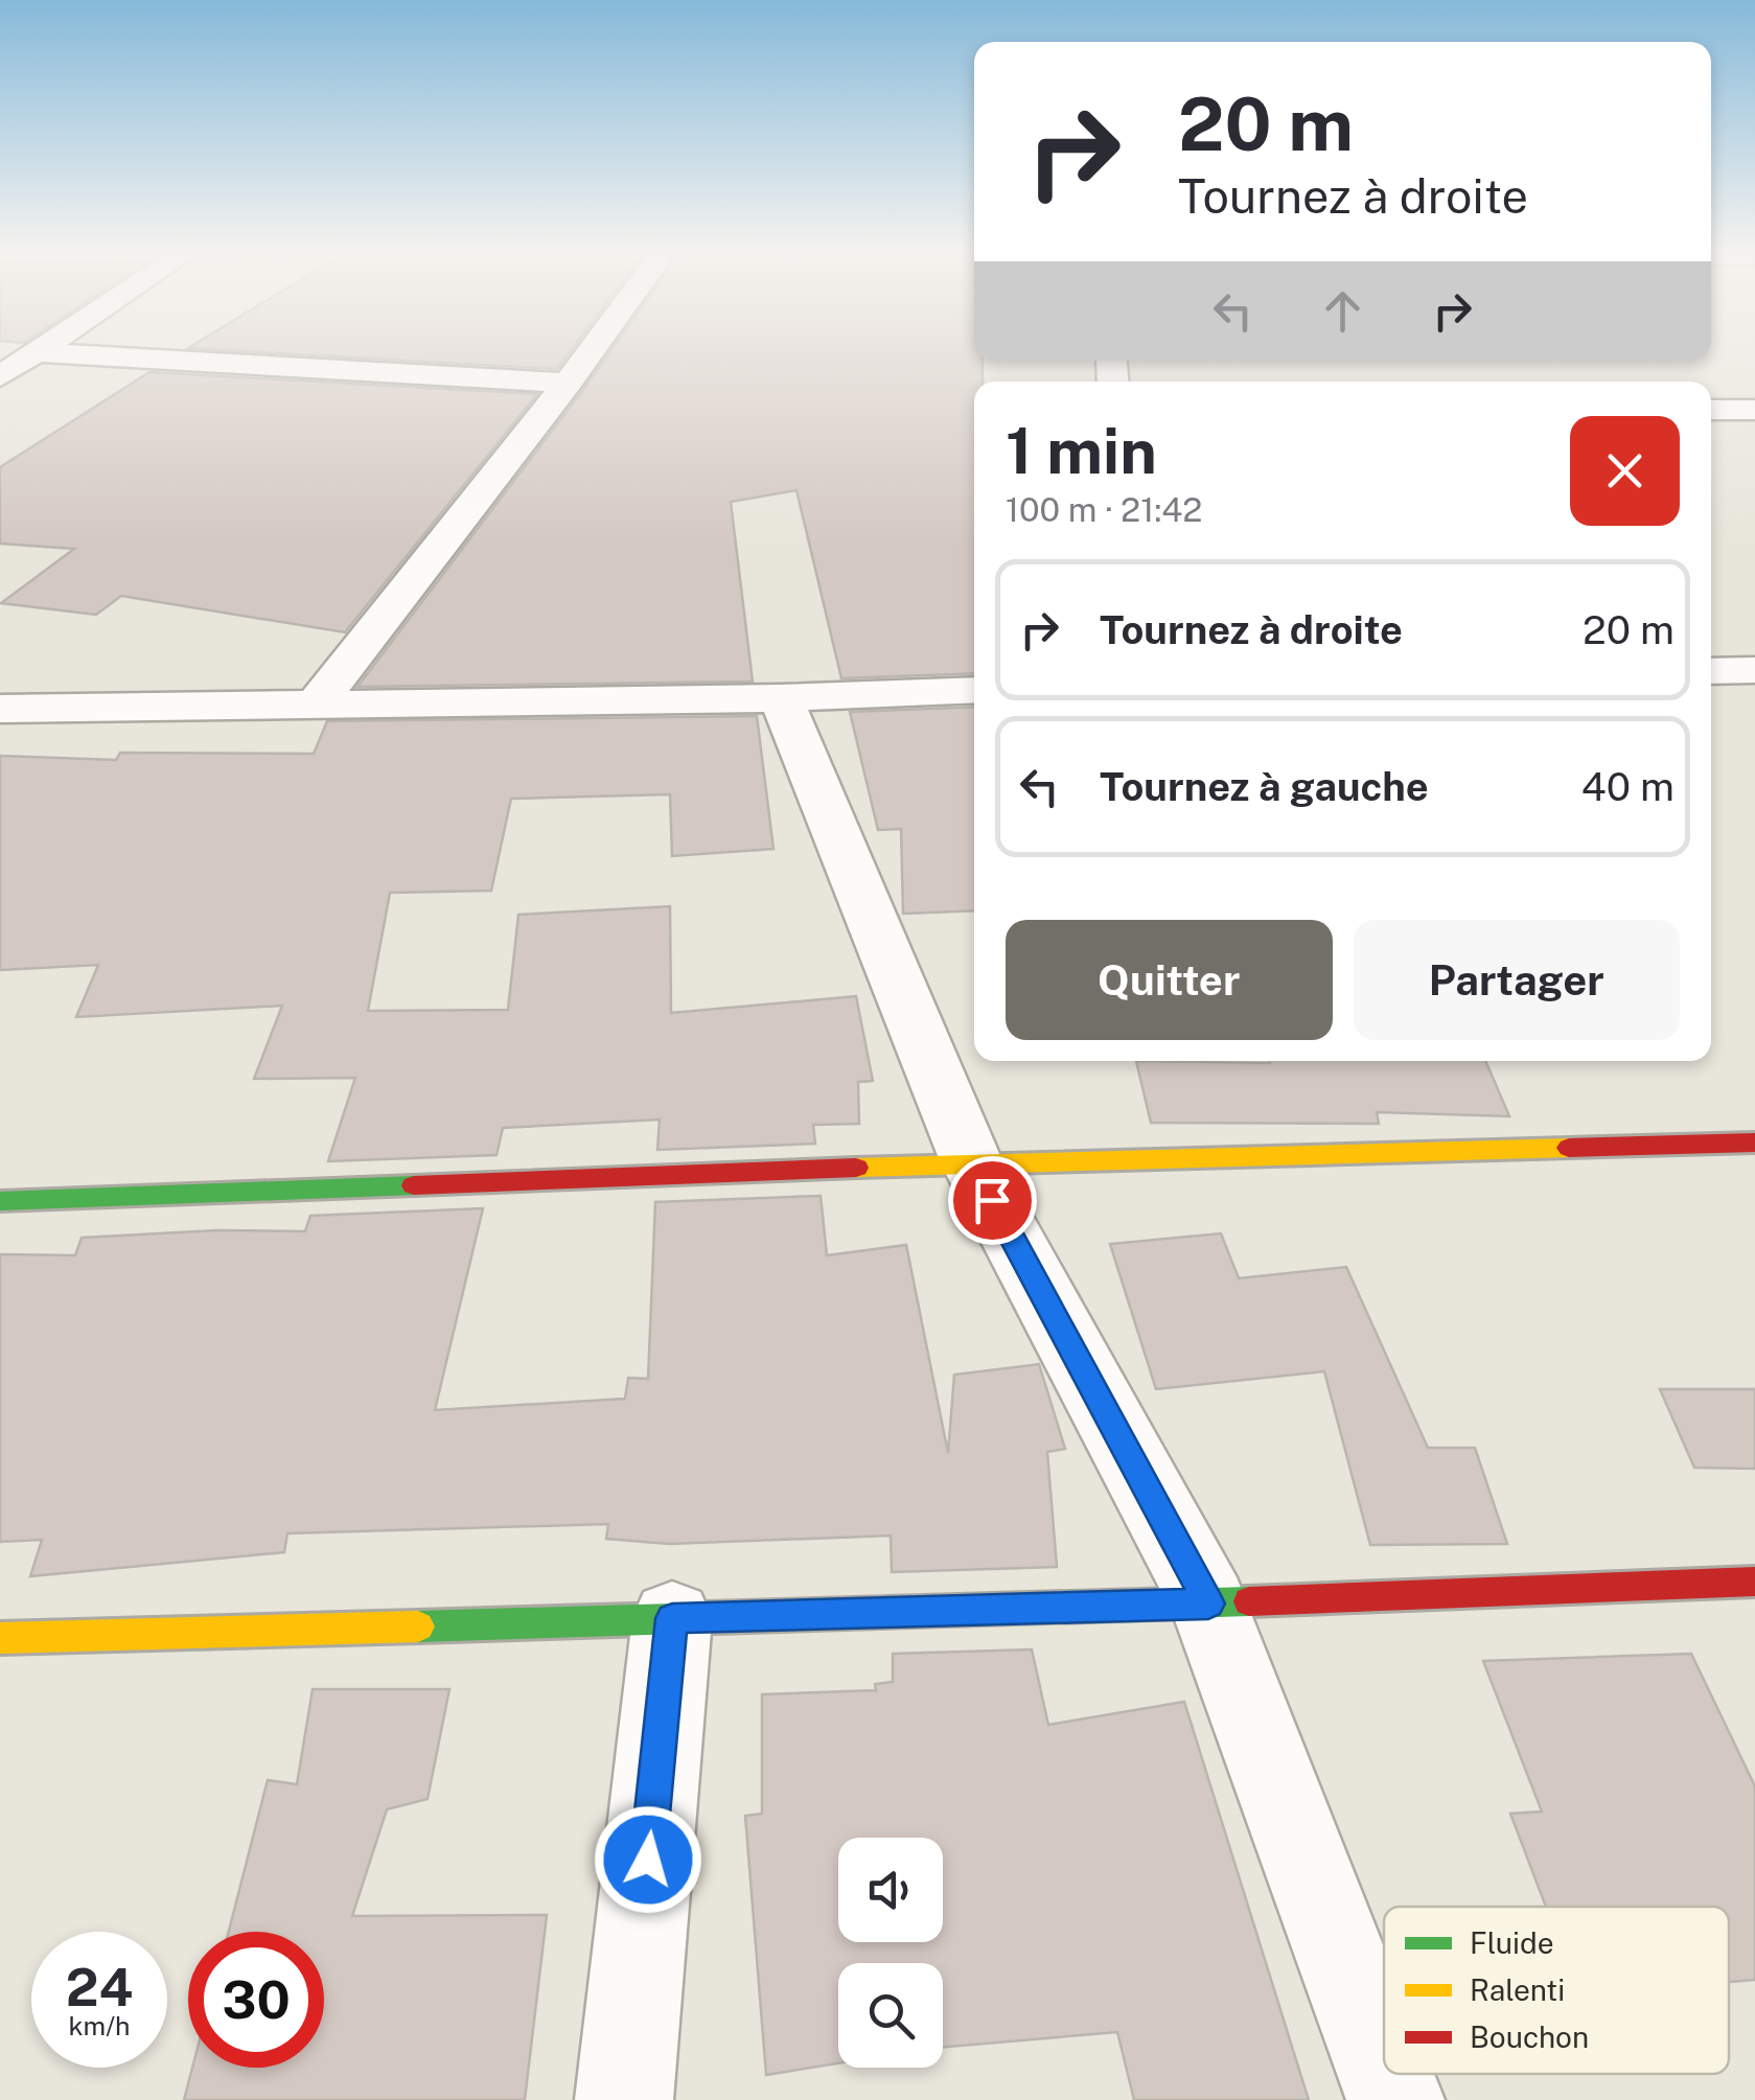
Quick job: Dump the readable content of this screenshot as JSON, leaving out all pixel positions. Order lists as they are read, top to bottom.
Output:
{
  "legend": ["Fluide", "Ralenti", "Bouchon"],
  "page": {
    "turn": ["20 m", "Tournez à droite"],
    "heading": ["1 min", "100 m · 21:42"],
    "list": [
      {
        "name": "Tournez à droite",
        "value": "20 m"
      },
      {
        "name": "Tournez à gauche",
        "value": "40 m"
      }
    ],
    "buttons": ["Quitter", "Partager"],
    "speed": "24 km/h",
    "limit": "30"
  }
}
